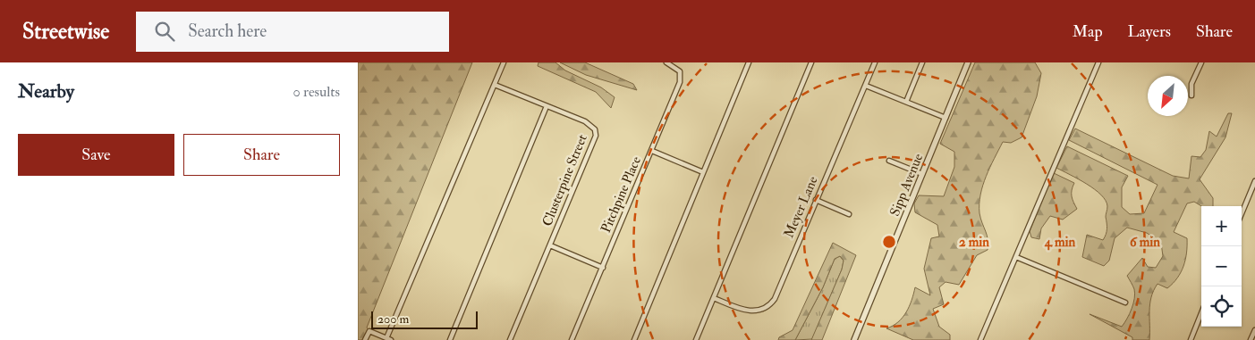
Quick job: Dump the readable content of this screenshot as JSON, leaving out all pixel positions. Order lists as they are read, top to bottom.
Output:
{
  "streets": {
    "street": [
      "Clusterpine Street",
      "Sipp Avenue",
      "Pitchpine Place",
      "Meyer Lane"
    ]
  },
  "scale_bar": "200 m",
  "north": "bottom left",
  "page": {
    "header": "Streetwise",
    "search": "Search here",
    "nav": ["Map", "Layers", "Share"],
    "heading": ["Nearby", "0 results"],
    "buttons": ["Save", "Share"],
    "map_buttons": ["+", "−"],
    "scale": "200 m"
  },
  "rings": ["2 min", "4 min", "6 min"]
}
